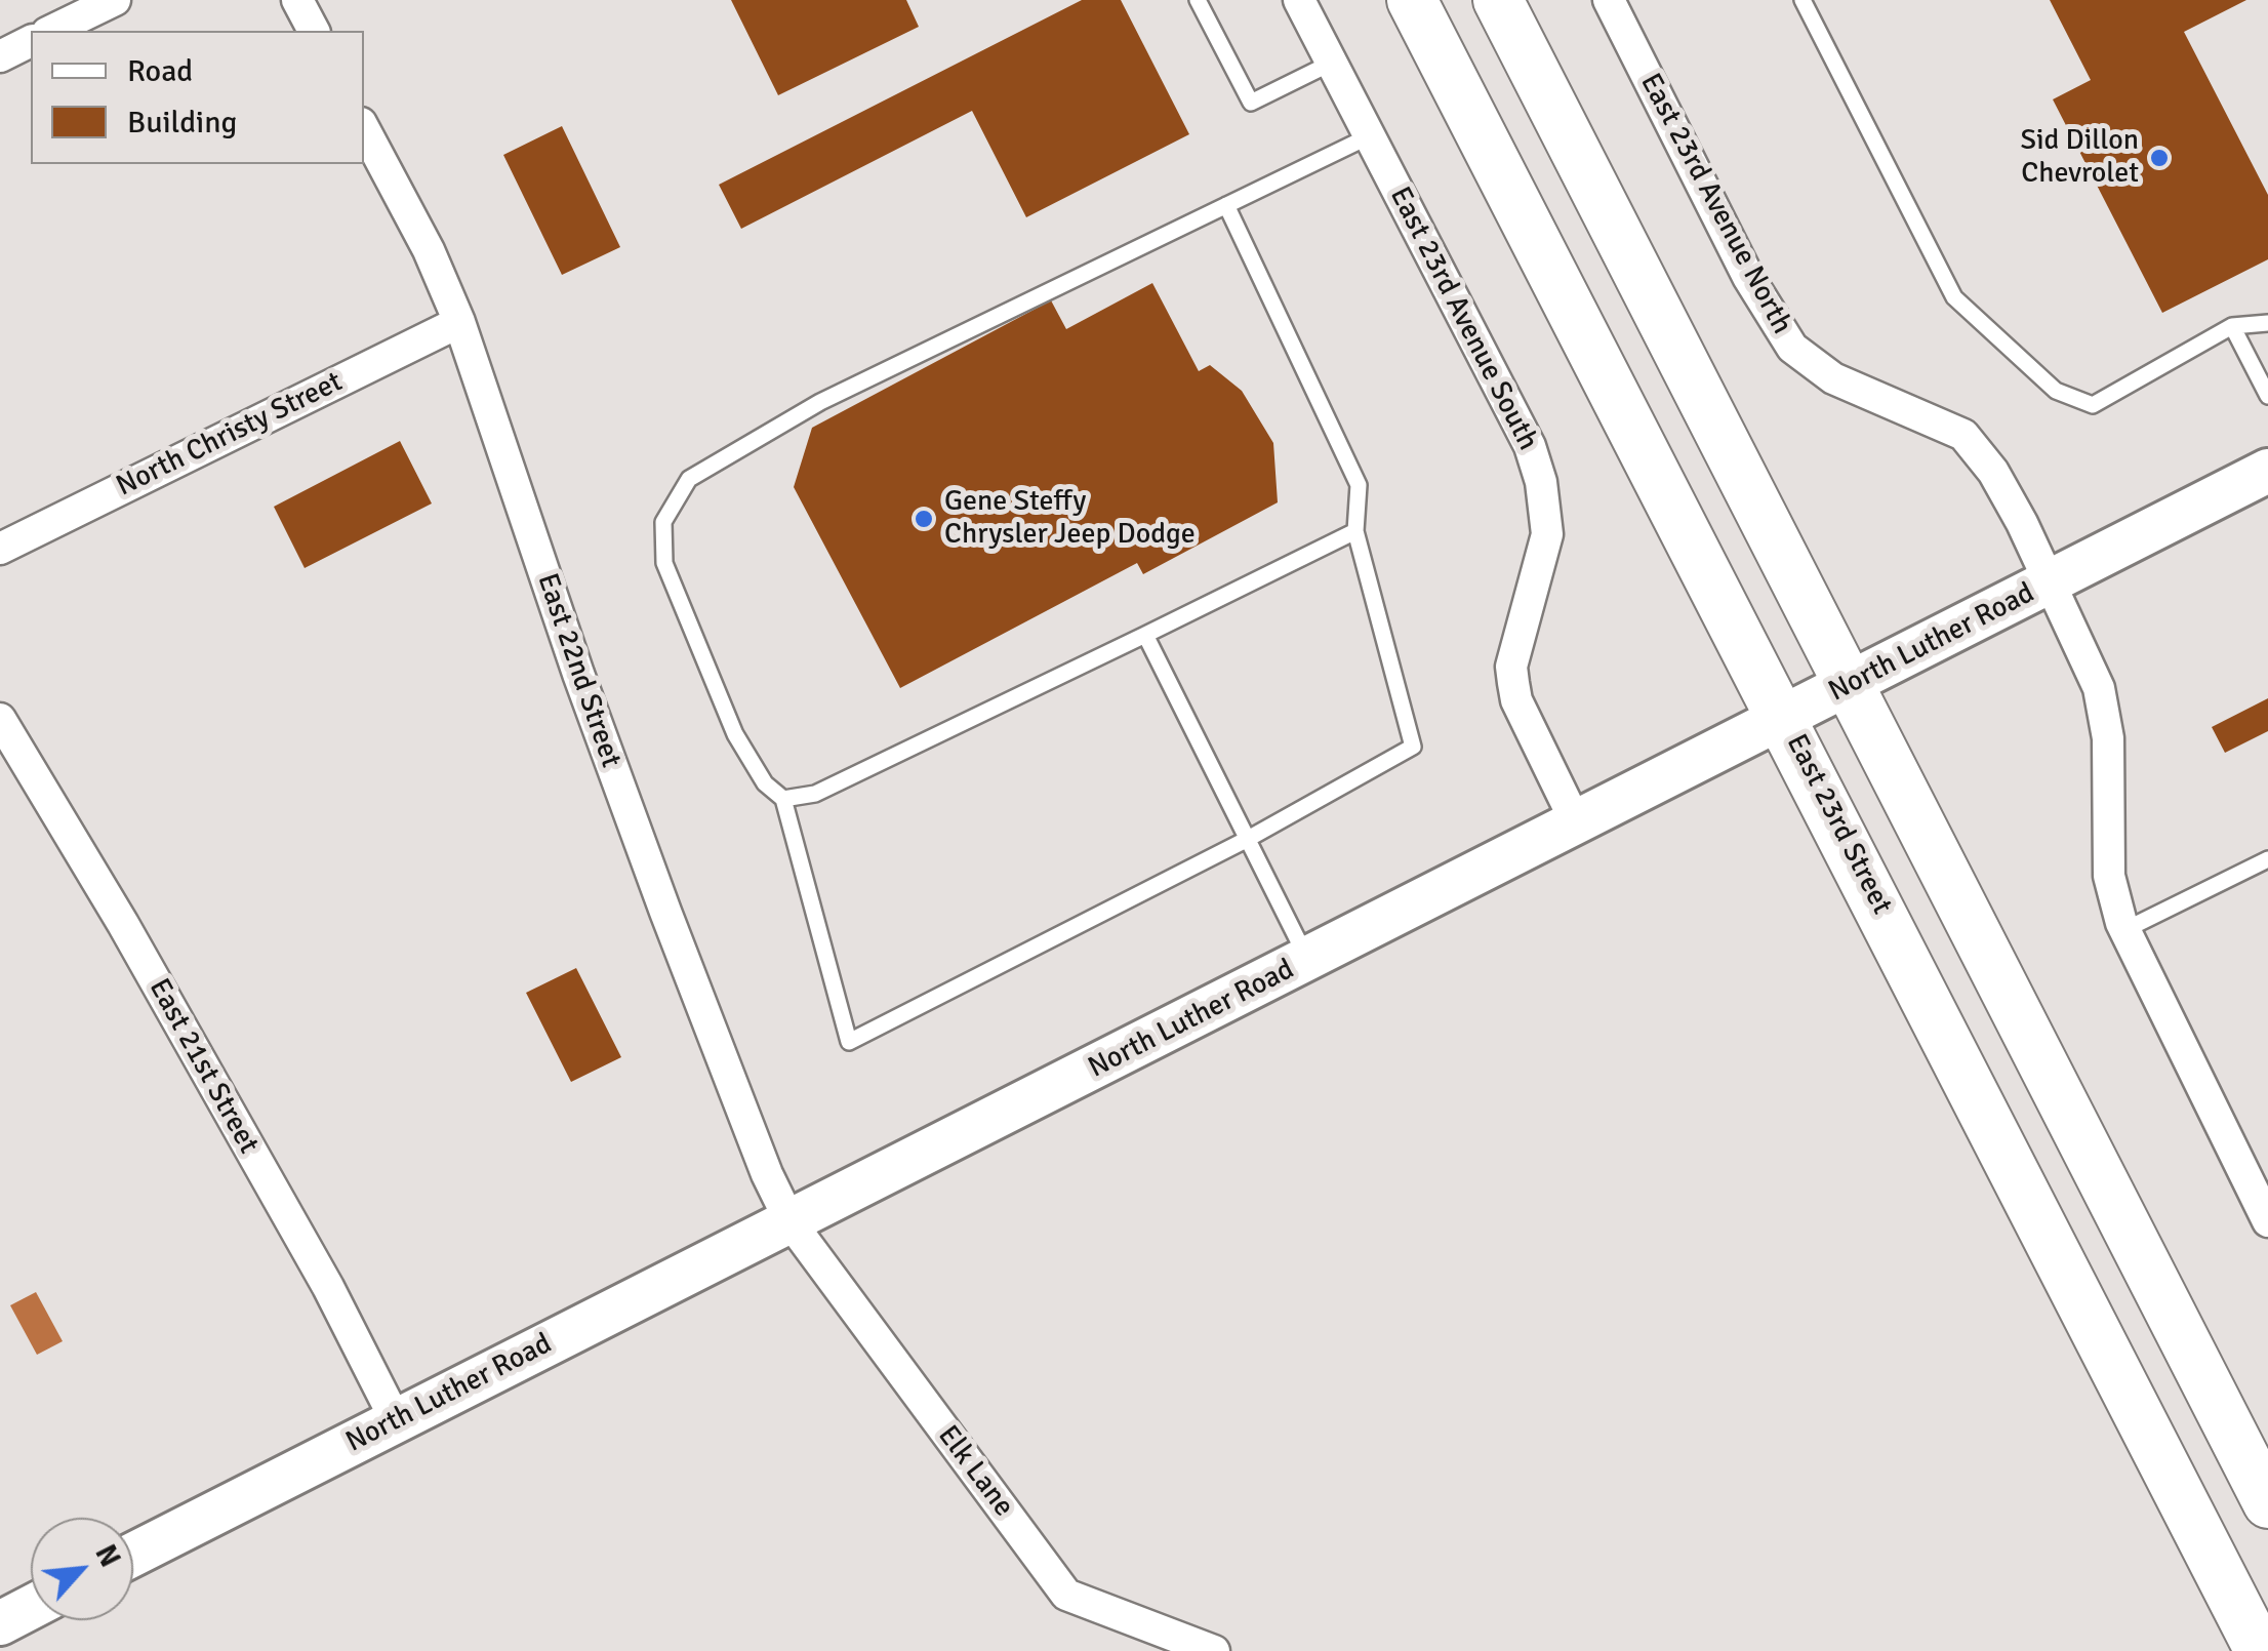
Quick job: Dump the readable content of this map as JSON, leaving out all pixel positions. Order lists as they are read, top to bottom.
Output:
{
  "streets": {
    "main road": ["East 23rd Street"],
    "street": [
      "East 23rd Avenue North",
      "East 23rd Avenue South",
      "North Christy Street",
      "North Luther Road",
      "East 22nd Street",
      "East 21st Street",
      "Elk Lane"
    ]
  },
  "crossings": [
    ["East 23rd Avenue North", "North Luther Road"],
    ["East 23rd Avenue South", "North Luther Road"],
    ["North Christy Street", "East 22nd Street"],
    ["North Luther Road", "East 22nd Street"],
    ["North Luther Road", "East 23rd Street"],
    ["North Luther Road", "East 21st Street"],
    ["North Luther Road", "Elk Lane"],
    ["East 22nd Street", "Elk Lane"]
  ],
  "places": ["Sid Dillon Chevrolet", "Gene Steffy Chrysler Jeep Dodge"],
  "legend": ["Road", "Building"],
  "north": "top right"
}
